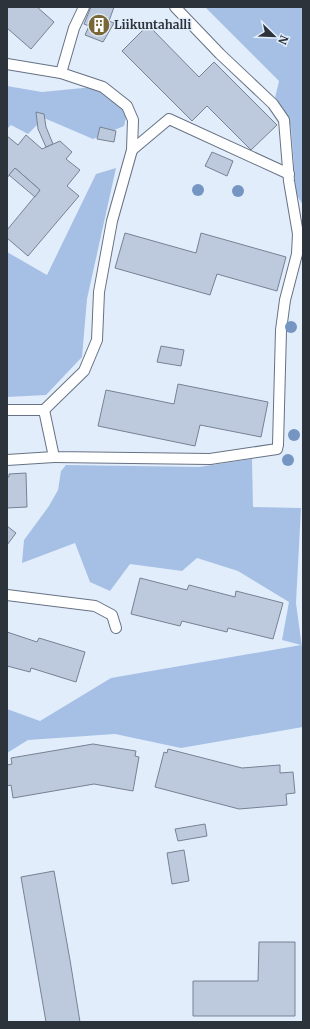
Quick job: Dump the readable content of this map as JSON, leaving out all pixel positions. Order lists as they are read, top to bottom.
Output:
{
  "places": {
    "building": ["Liikuntahalli"]
  },
  "north": "bottom right"
}
